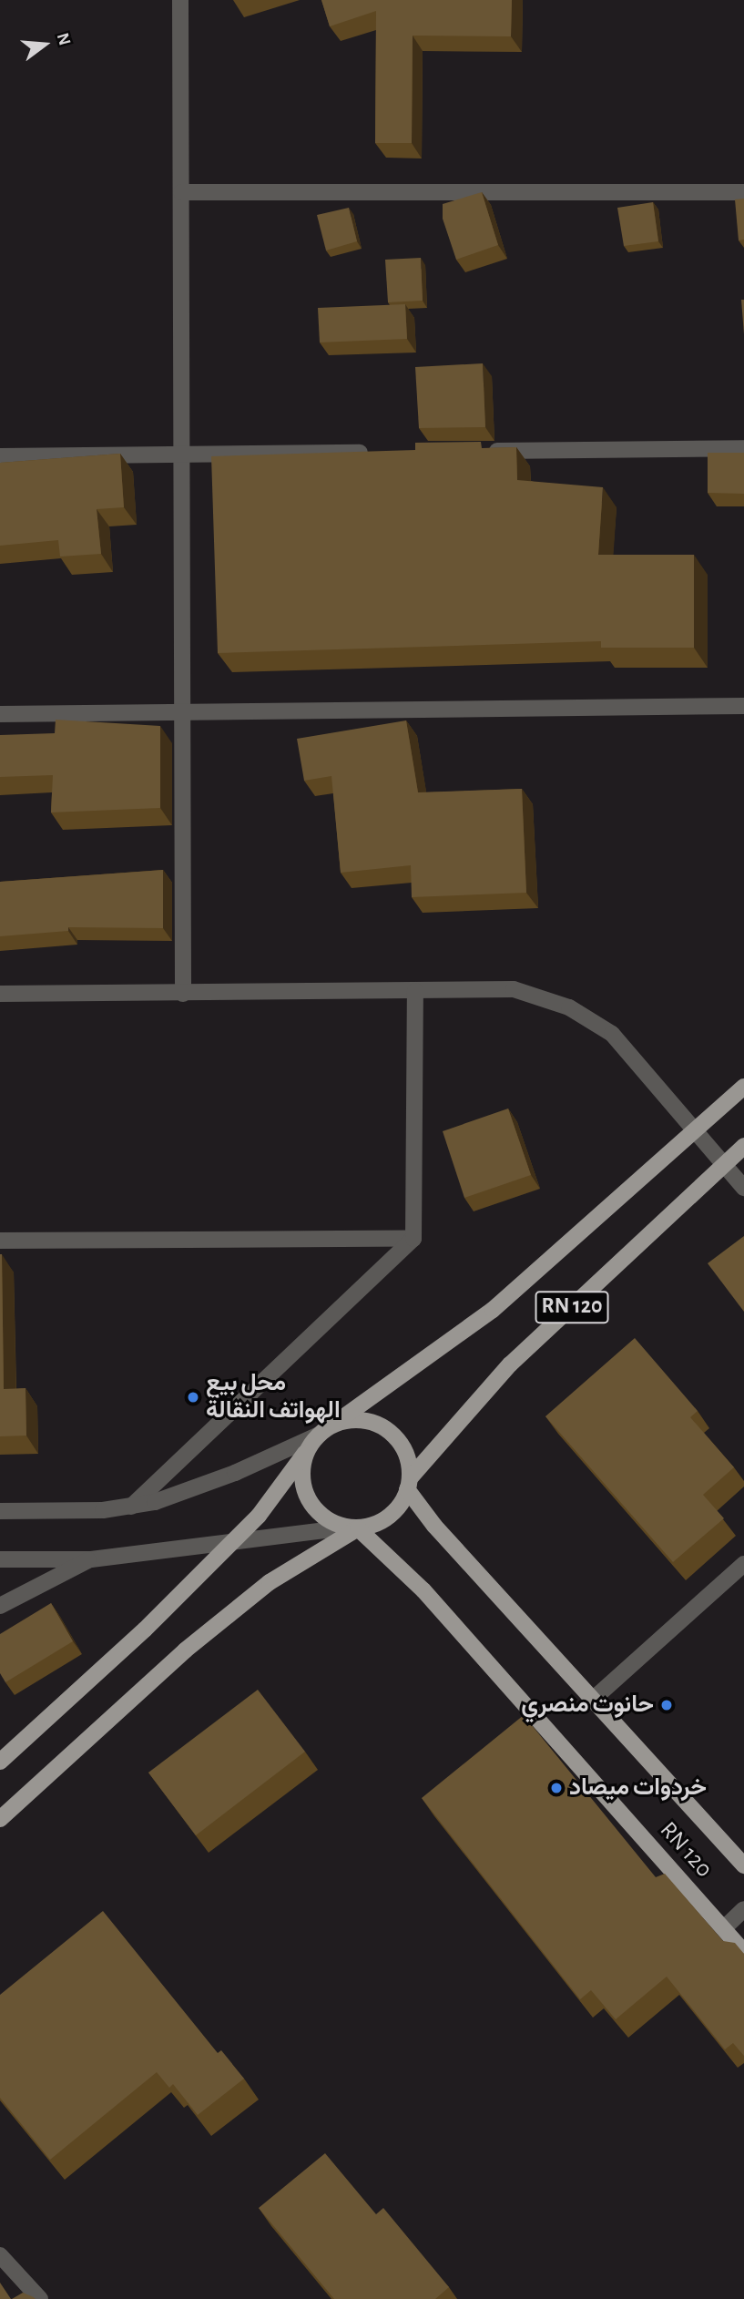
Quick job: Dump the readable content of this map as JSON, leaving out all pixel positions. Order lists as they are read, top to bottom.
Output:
{
  "streets": {
    "main road": ["RN 120"]
  },
  "places": ["محل بيع الهواتف النقالة", "حانوت منصري", "خردوات ميصاد"],
  "north": "right"
}
